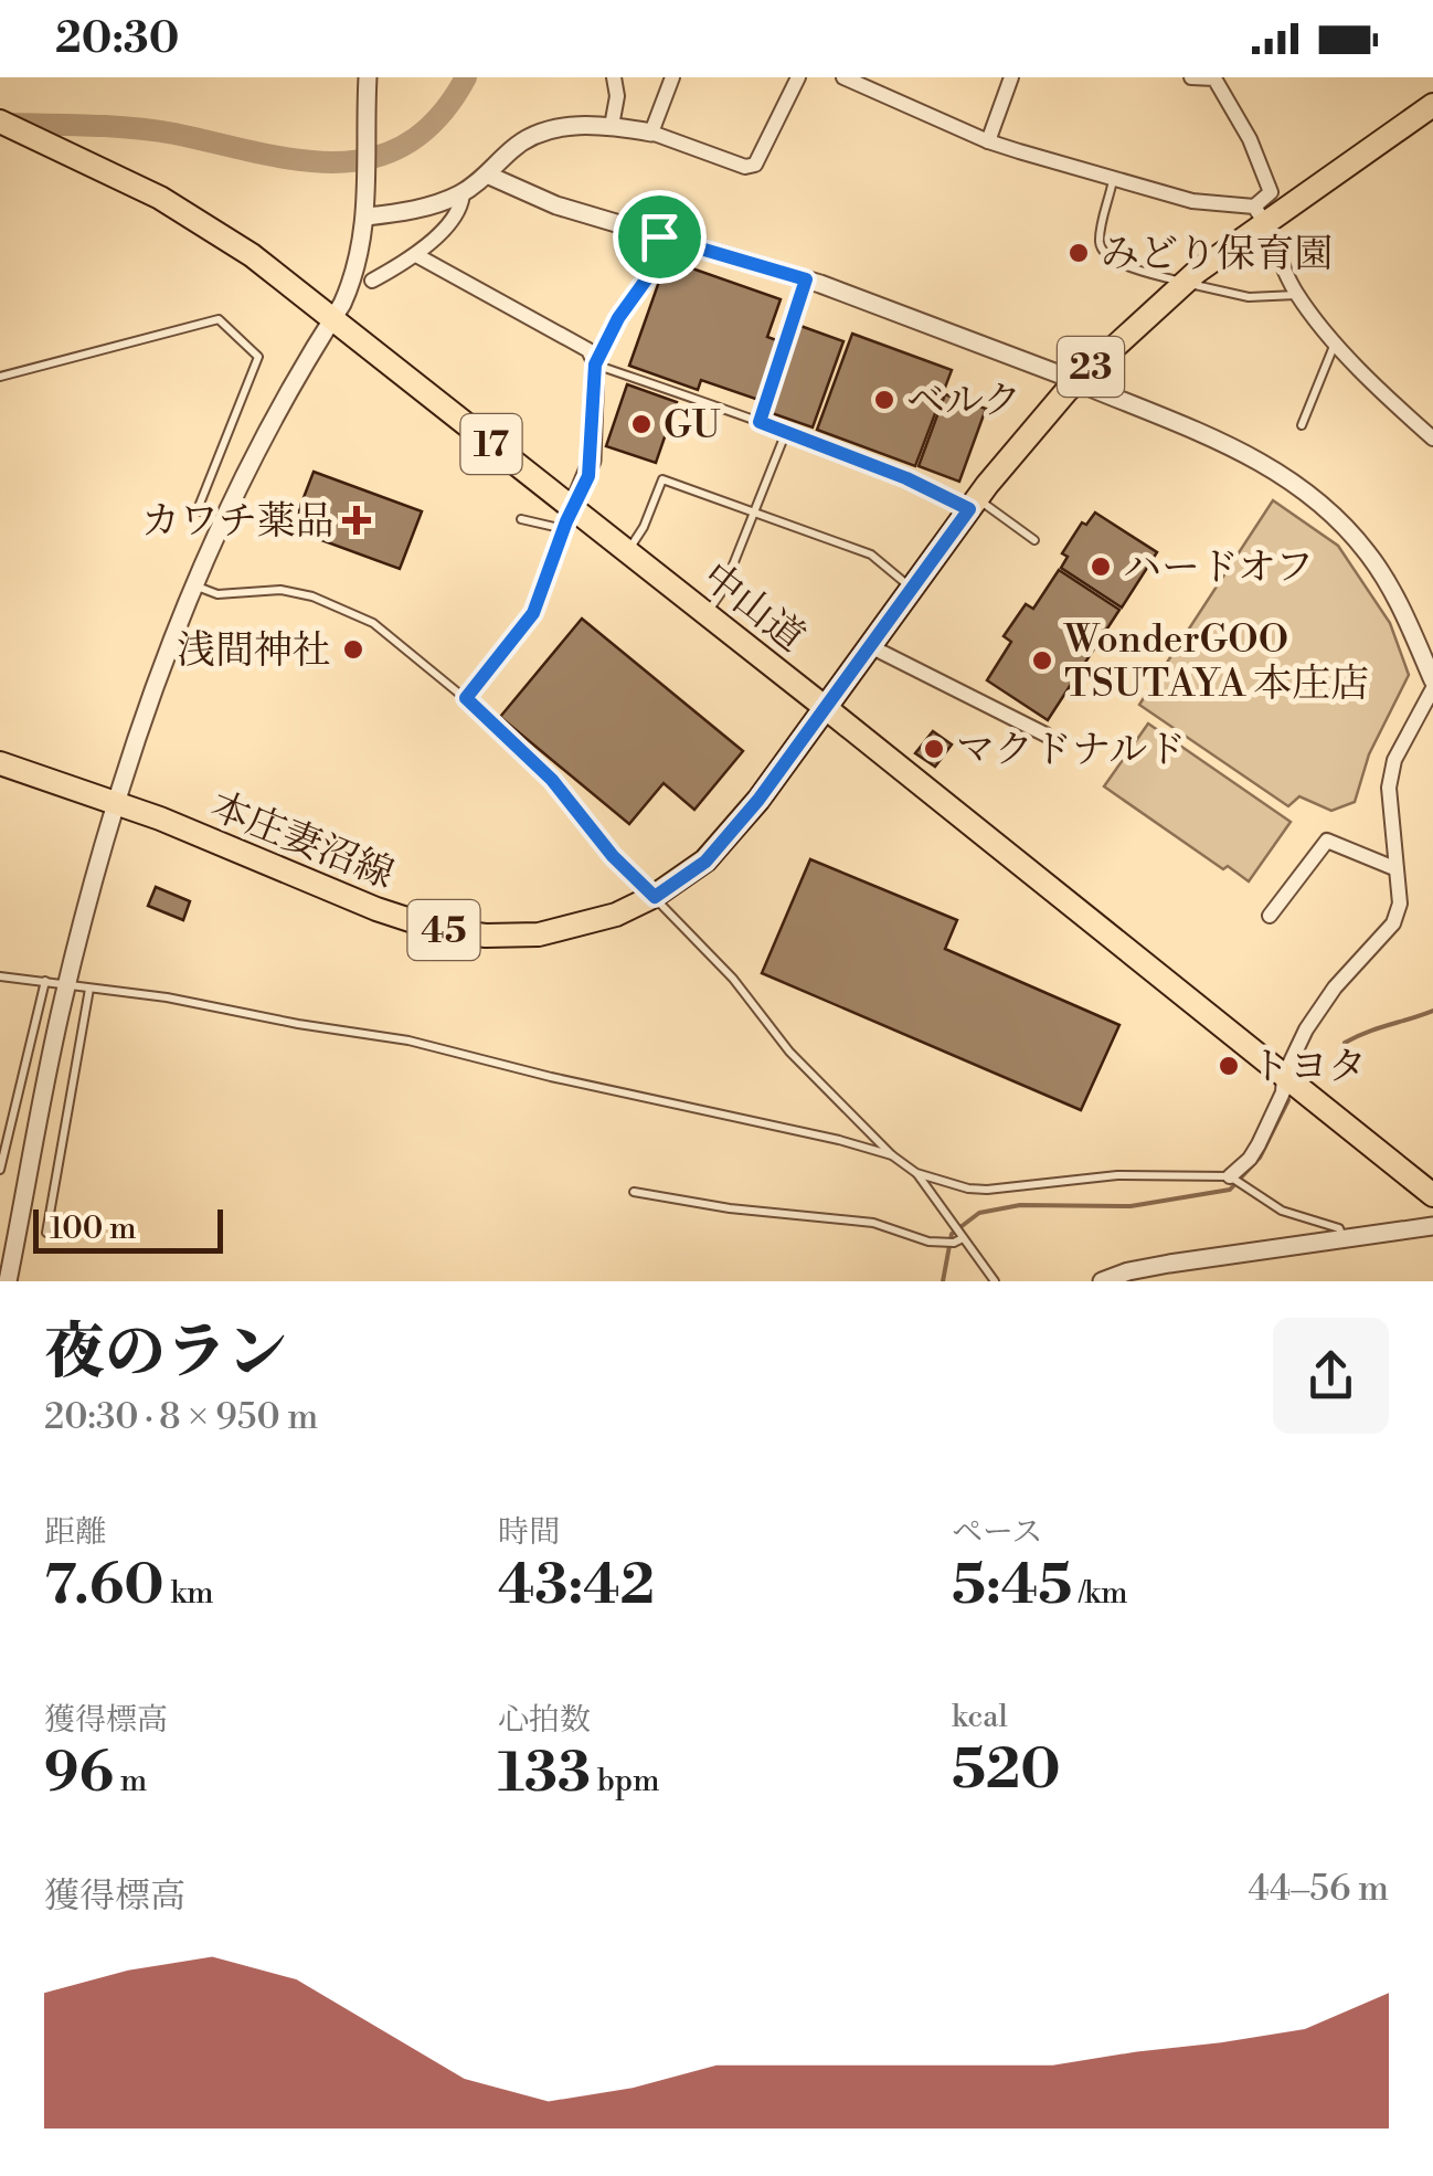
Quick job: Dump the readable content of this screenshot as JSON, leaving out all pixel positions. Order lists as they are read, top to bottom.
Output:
{
  "streets": {
    "main road": [
      "23",
      "17",
      "中山道",
      "本庄妻沼線",
      "45"
    ]
  },
  "crossings": [
    ["23", "中山道"],
    ["23", "本庄妻沼線"],
    ["中山道", "本庄妻沼線"]
  ],
  "places": {
    "other": [
      "みどり保育園",
      "ベルク",
      "GU",
      "ハードオフ",
      "浅間神社",
      "WonderGOO TSUTAYA 本庄店",
      "マクドナルド",
      "トヨタ"
    ],
    "health": ["カワチ薬品"]
  },
  "scale_bar": "100 m",
  "page": {
    "status": "20:30",
    "scale": "100 m",
    "heading": ["夜のラン", "20:30 · 8 × 950 m"],
    "stats": [
      ["距離", "7.60 km"],
      ["時間", "43:42"],
      ["ペース", "5:45 /km"],
      ["獲得標高", "96 m"],
      ["心拍数", "133 bpm"],
      ["kcal", "520"]
    ],
    "chart": ["獲得標高", "44–56 m"]
  }
}
